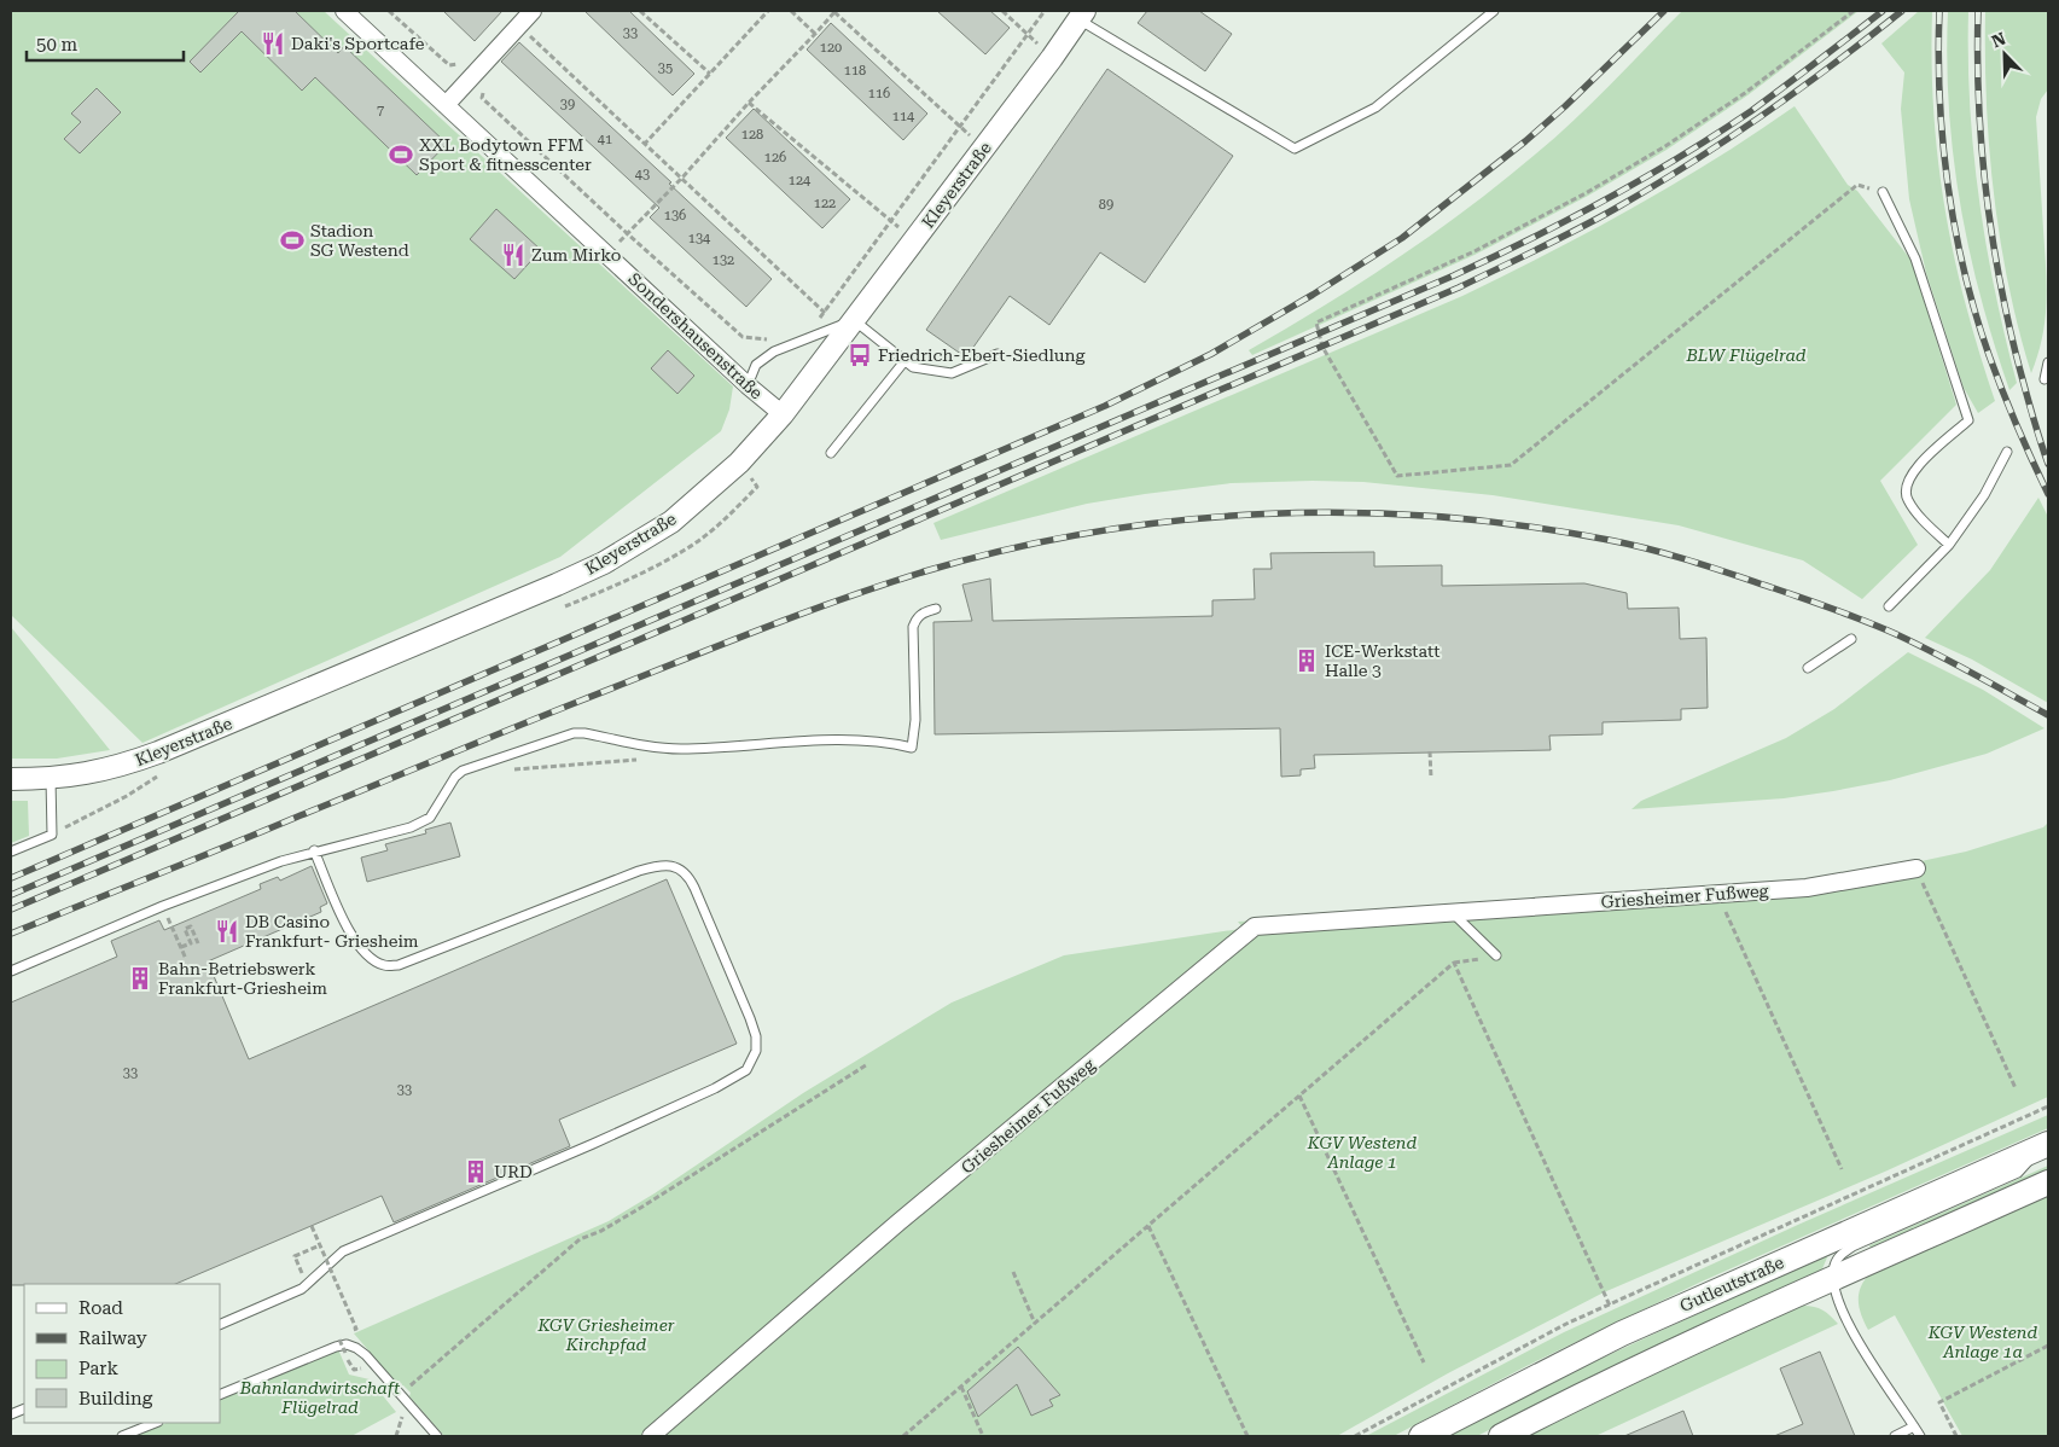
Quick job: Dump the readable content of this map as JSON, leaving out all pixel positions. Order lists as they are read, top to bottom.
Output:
{
  "streets": {
    "main road": ["Gutleutstraße"],
    "street": ["Kleyerstraße", "Sondershausenstraße", "Griesheimer Fußweg"]
  },
  "crossings": [
    ["Kleyerstraße", "Sondershausenstraße"]
  ],
  "parks": [
    "BLW Flügelrad",
    "KGV Westend Anlage 1",
    "KGV Griesheimer Kirchpfad",
    "KGV Westend Anlage 1a",
    "Bahnlandwirtschaft Flügelrad"
  ],
  "places": {
    "restaurant": ["Daki's Sportcafe", "Zum Mirko", "DB Casino Frankfurt- Griesheim"],
    "sports": ["XXL Bodytown FFM Sport & fitnesscenter", "Stadion SG Westend"],
    "bus stop": ["Friedrich-Ebert-Siedlung"],
    "building": ["ICE-Werkstatt Halle 3", "Bahn-Betriebswerk Frankfurt-Griesheim", "URD"]
  },
  "house_numbers": [
    "33",
    "120",
    "35",
    "118",
    "116",
    "39",
    "7",
    "114",
    "128",
    "41",
    "126",
    "43",
    "124",
    "122",
    "89",
    "136",
    "134",
    "132",
    "33",
    "33"
  ],
  "legend": [
    "Road",
    "Railway",
    "Park",
    "Building"
  ],
  "scale_bar": "50 m",
  "north": "top left"
}
